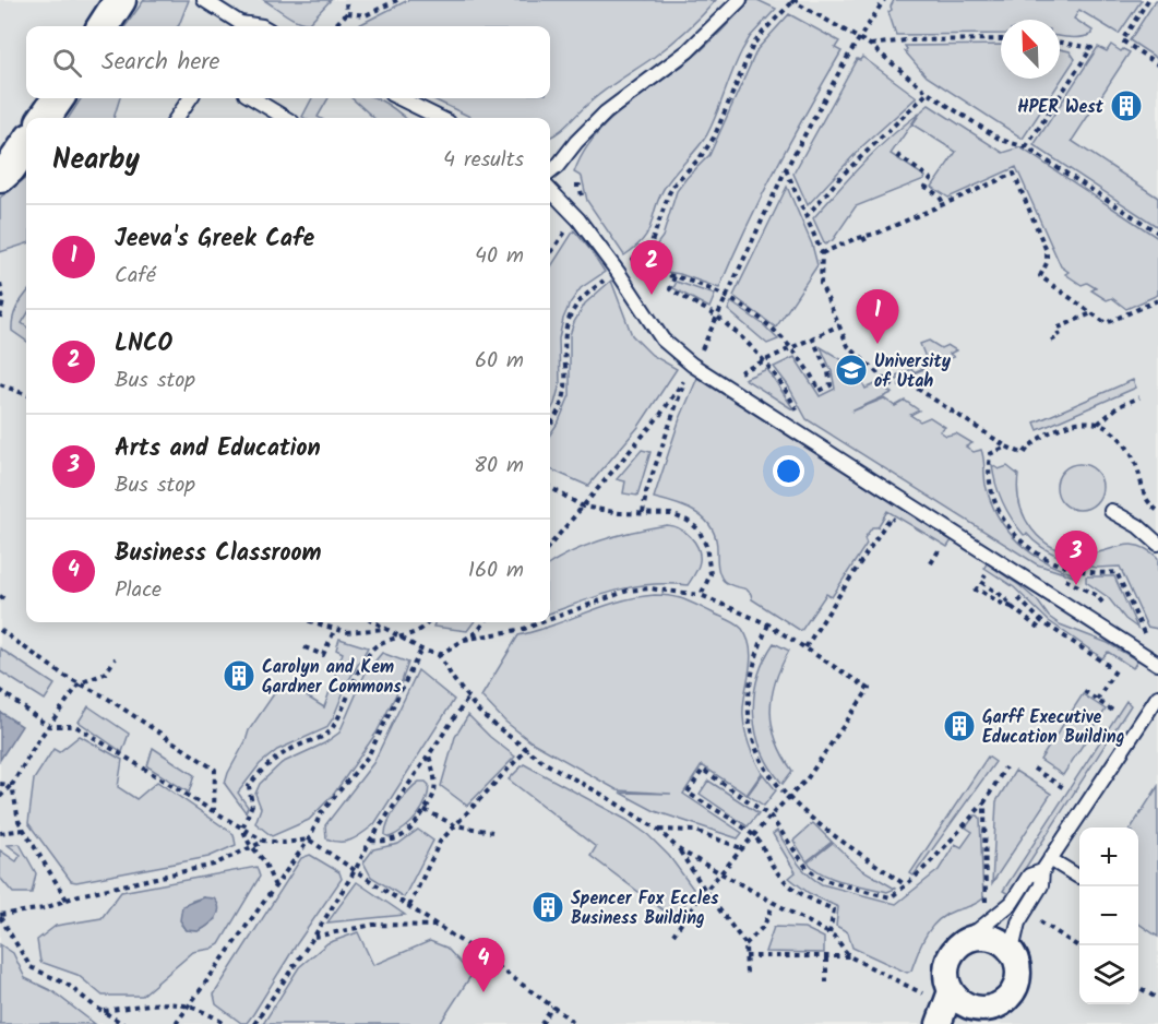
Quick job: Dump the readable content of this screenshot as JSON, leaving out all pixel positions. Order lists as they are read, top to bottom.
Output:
{
  "places": {
    "building": [
      "HPER West",
      "Carolyn and Kem Gardner Commons",
      "Garff Executive Education Building",
      "Spencer Fox Eccles Business Building"
    ],
    "school or university": ["University of Utah"]
  },
  "north": "top left",
  "page": {
    "search": "Search here",
    "heading": ["Nearby", "4 results"],
    "list": [
      {
        "mark": "1",
        "name": "Jeeva's Greek Cafe",
        "note": "Café",
        "value": "40 m"
      },
      {
        "mark": "2",
        "name": "LNCO",
        "note": "Bus stop",
        "value": "60 m"
      },
      {
        "mark": "3",
        "name": "Arts and Education",
        "note": "Bus stop",
        "value": "80 m"
      },
      {
        "mark": "4",
        "name": "Business Classroom",
        "note": "Place",
        "value": "160 m"
      }
    ],
    "pins": [
      "2",
      "1",
      "3",
      "4"
    ],
    "map_buttons": ["+", "−"]
  }
}
